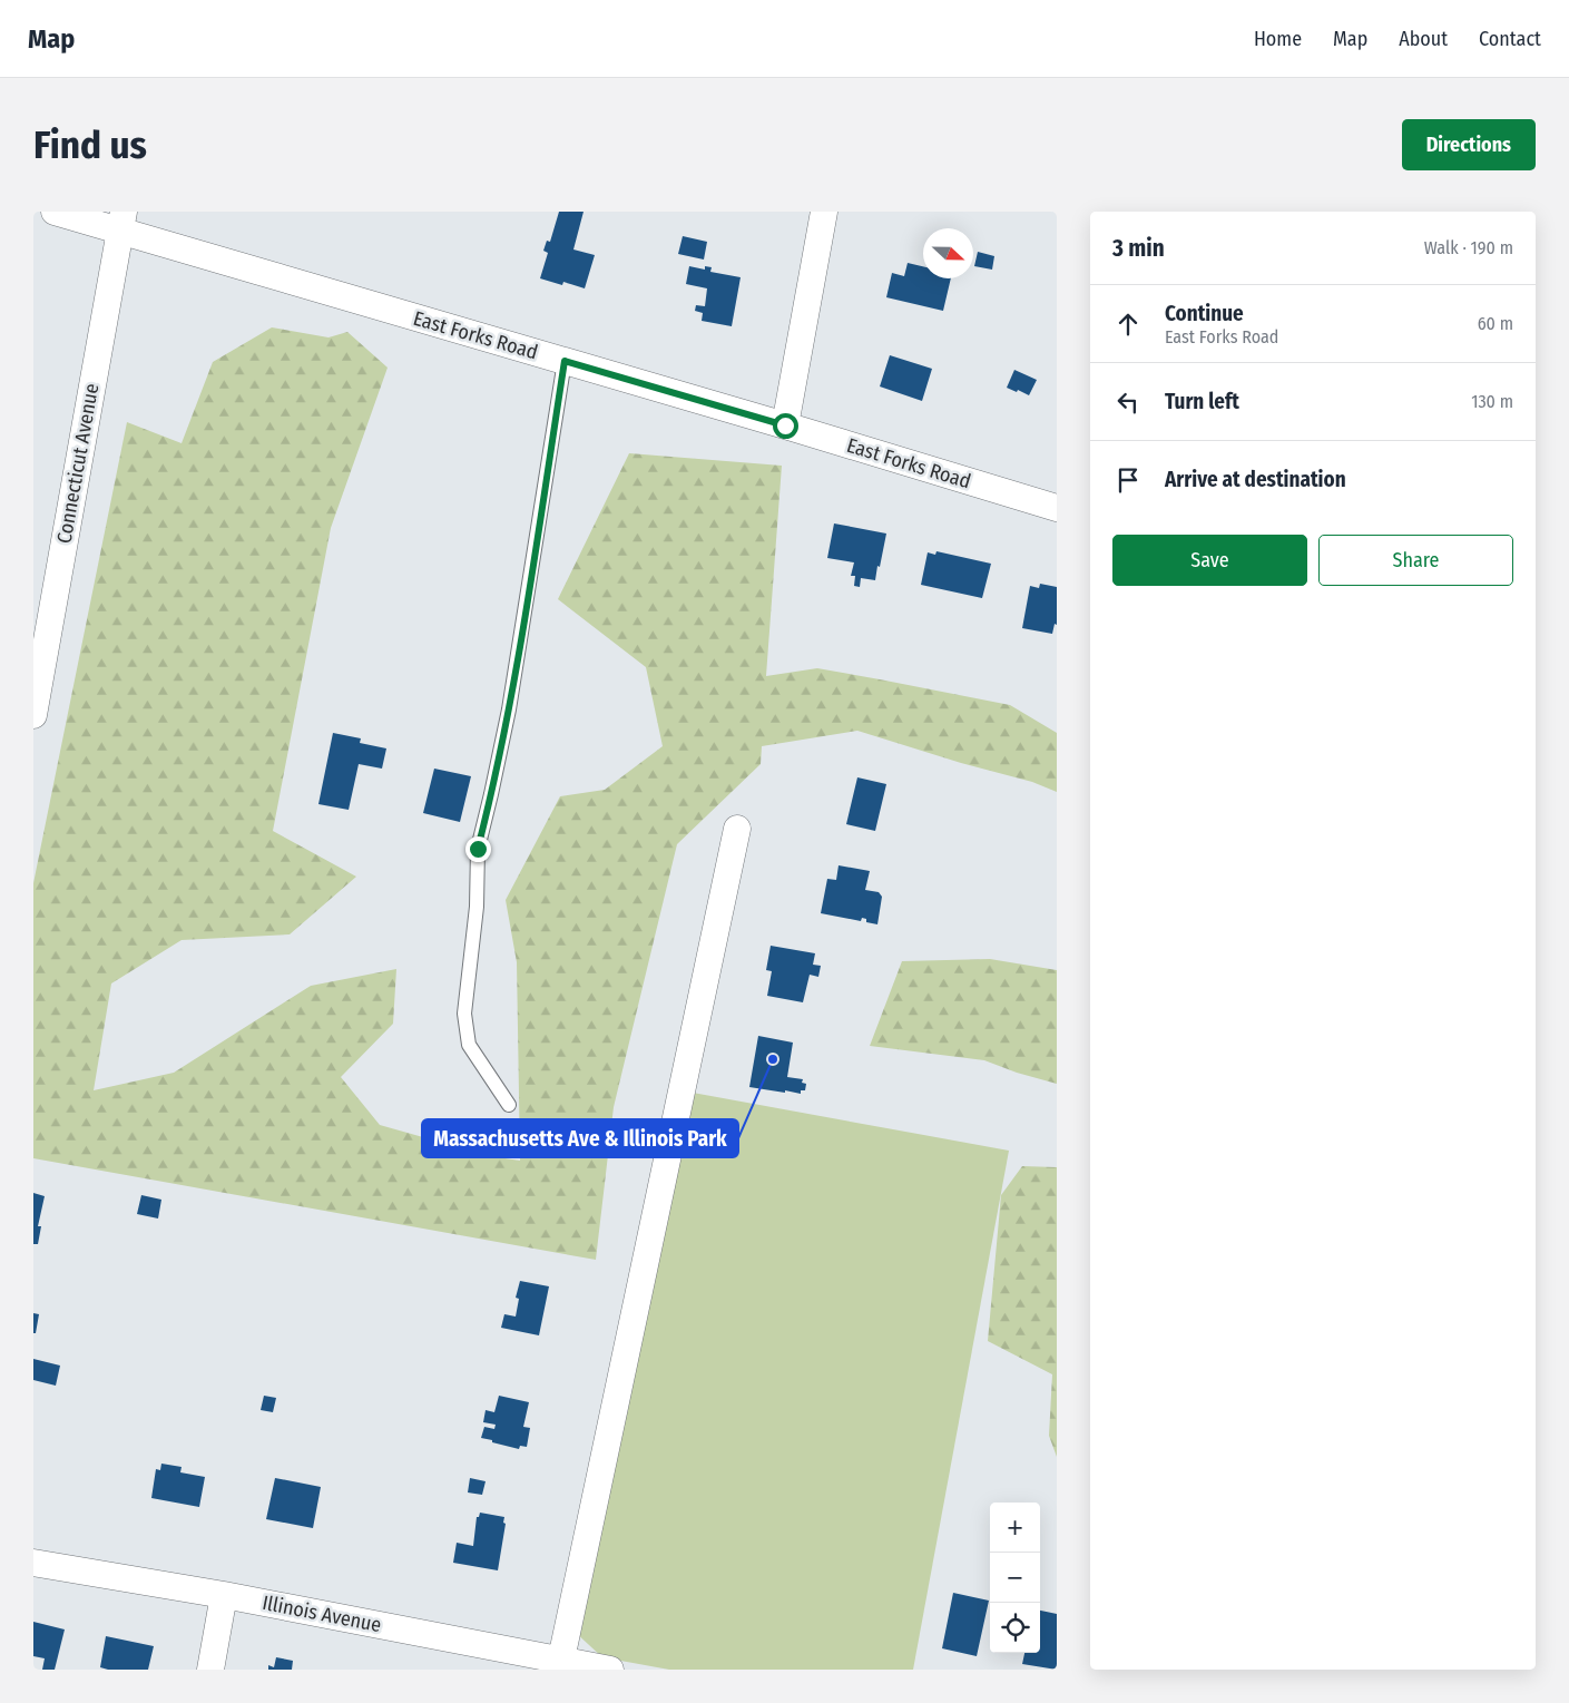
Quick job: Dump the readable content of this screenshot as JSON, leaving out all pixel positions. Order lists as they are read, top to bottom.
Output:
{
  "streets": {
    "street": ["East Forks Road", "Connecticut Avenue", "Illinois Avenue"]
  },
  "crossings": [
    ["East Forks Road", "Connecticut Avenue"]
  ],
  "places": ["Massachusetts Ave & Illinois Park"],
  "north": "right",
  "page": {
    "header": "Map",
    "nav": [
      "Home",
      "Map",
      "About",
      "Contact"
    ],
    "buttons": [
      "Directions",
      ["Save", "Share"]
    ],
    "title": "Find us",
    "heading": ["3 min", "Walk · 190 m"],
    "list": [
      ["Continue", "East Forks Road", "60 m"],
      ["Turn left", "130 m"],
      "Arrive at destination"
    ],
    "map_buttons": ["+", "−"]
  }
}
